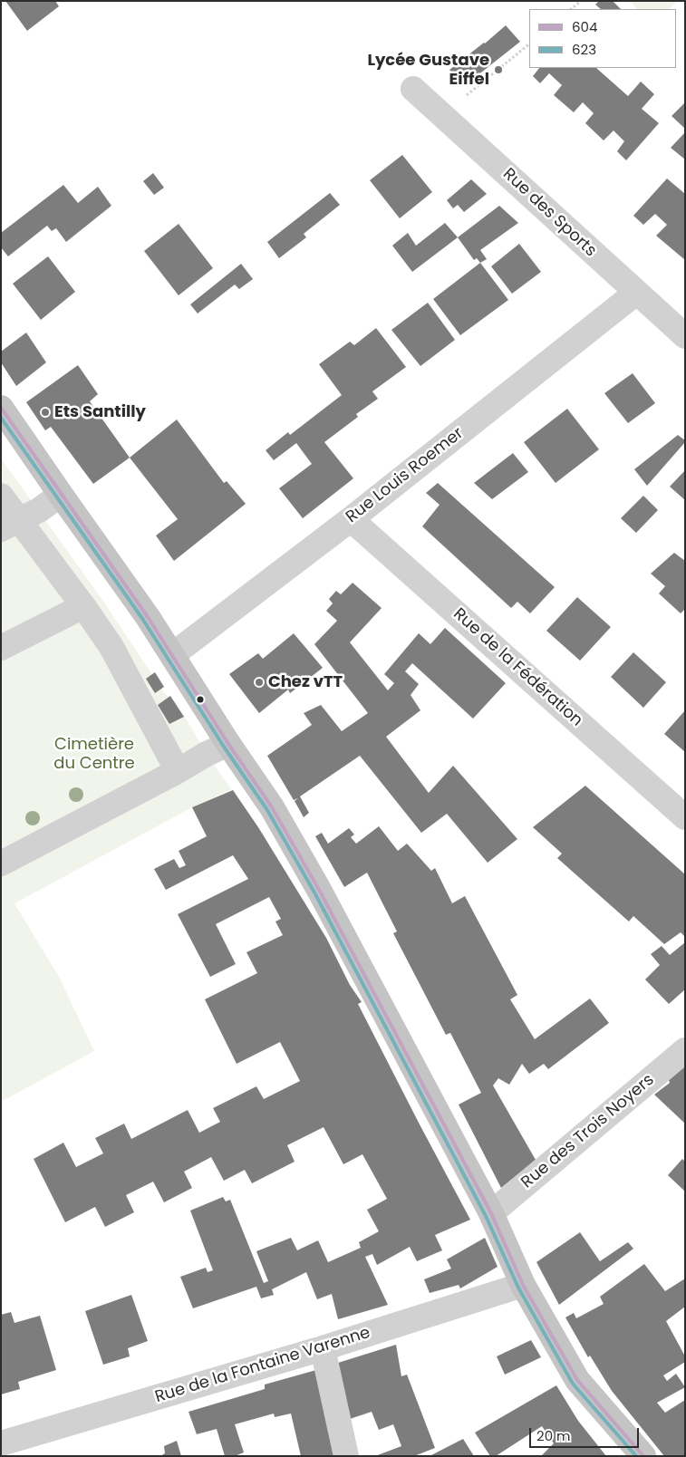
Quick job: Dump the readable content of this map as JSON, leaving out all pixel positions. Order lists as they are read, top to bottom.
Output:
{
  "streets": {
    "street": [
      "Rue des Sports",
      "Rue Louis Roemer",
      "Rue de la Fédération",
      "Rue des Trois Noyers",
      "Rue de la Fontaine Varenne"
    ]
  },
  "crossings": [
    ["Rue des Sports", "Rue Louis Roemer"],
    ["Rue Louis Roemer", "Rue de la Fédération"]
  ],
  "parks": ["Cimetière du Centre"],
  "places": ["Lycée Gustave Eiffel", "Ets Santilly", "Chez vTT"],
  "lines": ["transit line 604", "transit line 623"],
  "legend": ["604", "623"],
  "scale_bar": "20 m"
}
